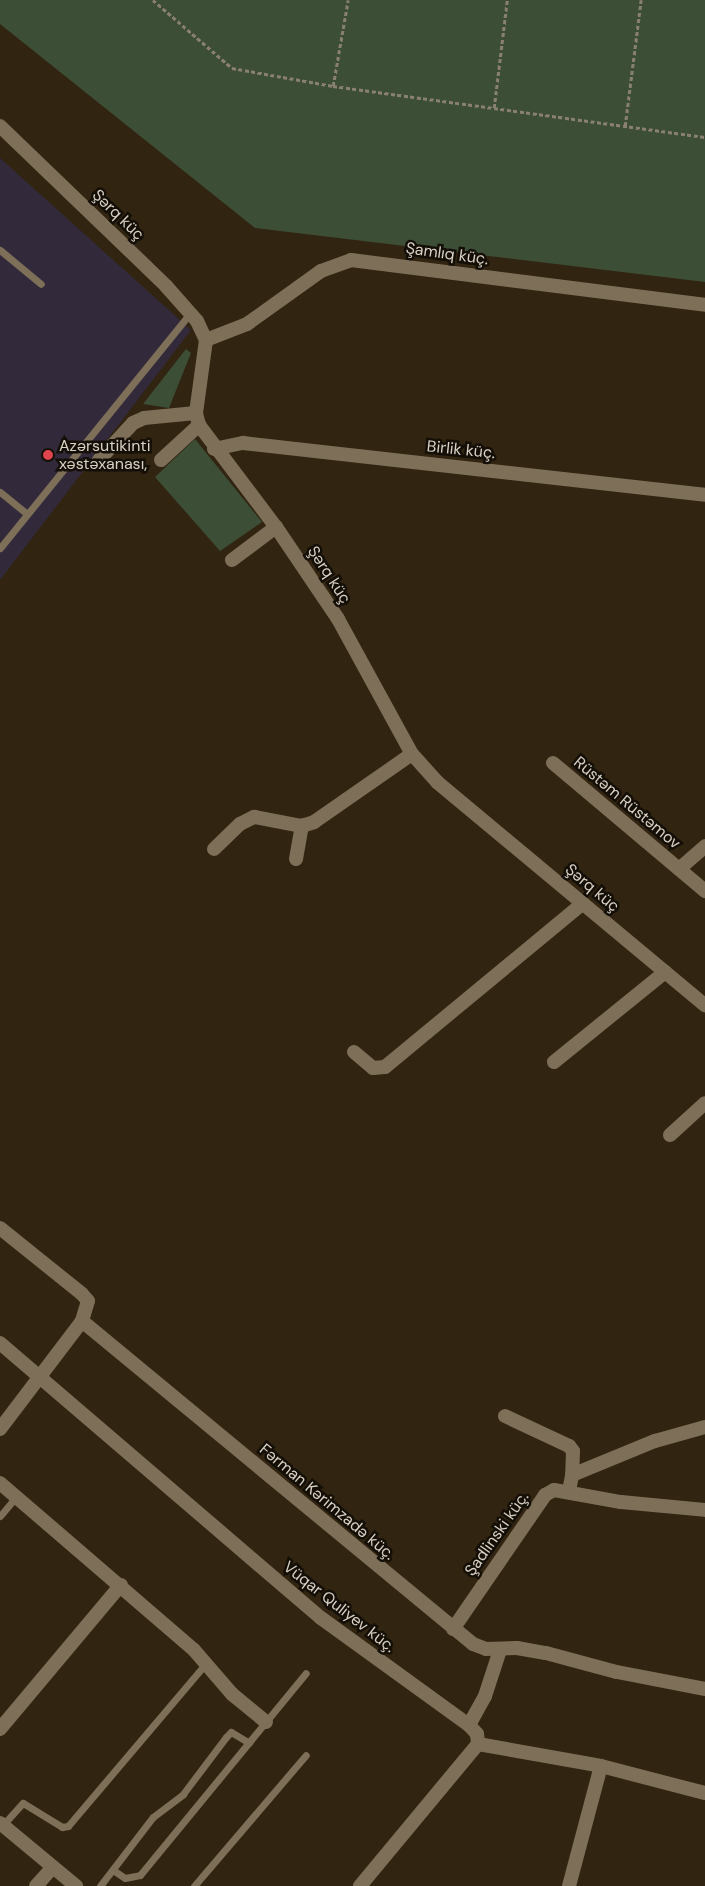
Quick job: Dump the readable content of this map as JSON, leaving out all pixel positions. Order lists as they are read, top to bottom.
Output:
{
  "streets": {
    "street": [
      "Şərq küç",
      "Şamlıq küç.",
      "Birlik küç.",
      "Rüstəm Rüstəmov",
      "Fərman Kərimzadə küç.",
      "Şadlinski küç.",
      "Vüqar Quliyev küç."
    ]
  },
  "crossings": [
    ["Şərq küç", "Şamlıq küç."],
    ["Şərq küç", "Birlik küç."],
    ["Fərman Kərimzadə küç.", "Şadlinski küç."]
  ],
  "places": ["Azərsutikinti xəstəxanası,"]
}
